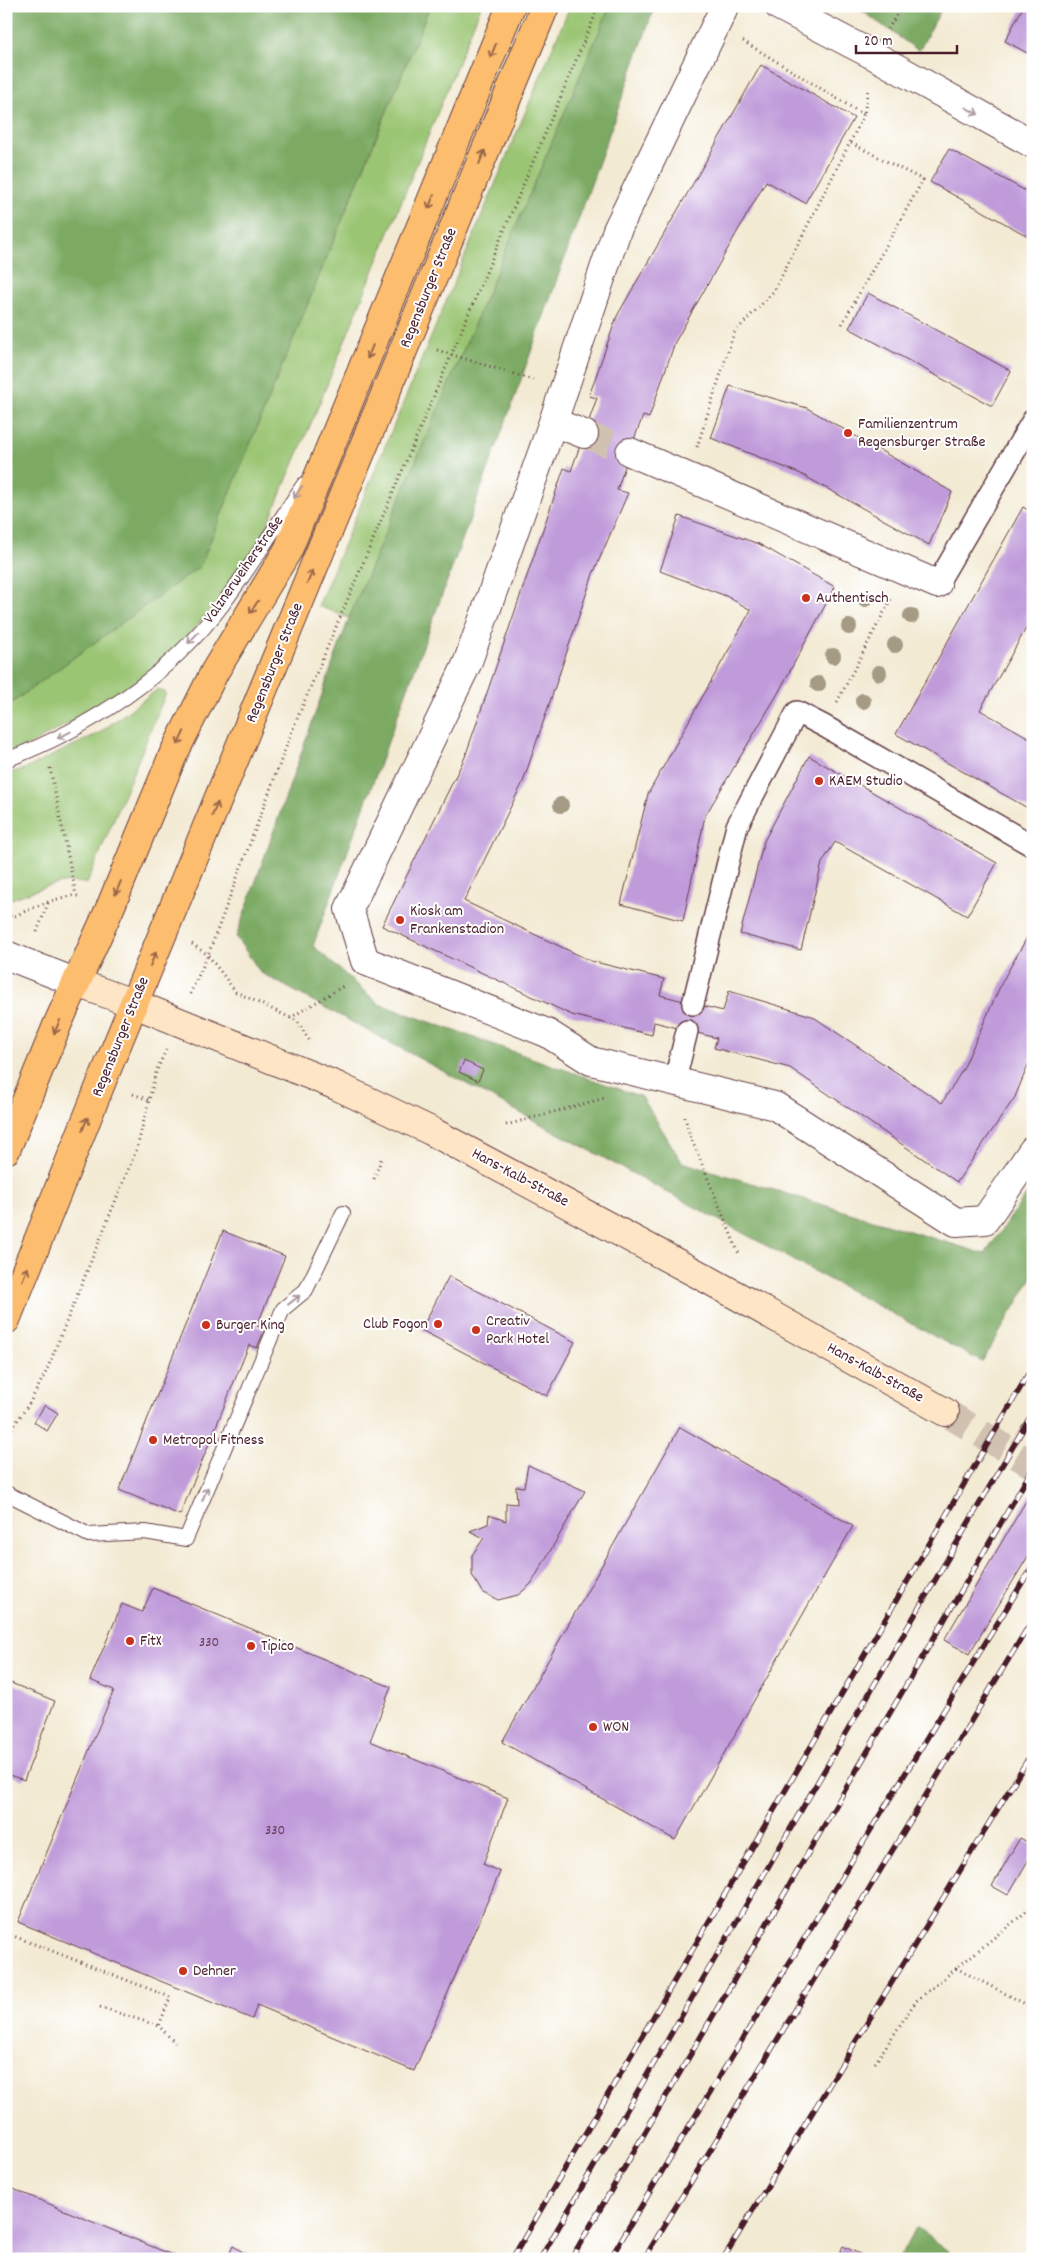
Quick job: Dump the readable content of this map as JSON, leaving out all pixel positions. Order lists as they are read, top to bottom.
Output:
{
  "streets": {
    "main road": ["Regensburger Straße", "Hans-Kalb-Straße"],
    "lane": ["Valznerweiherstraße"]
  },
  "crossings": [
    ["Regensburger Straße", "Hans-Kalb-Straße"]
  ],
  "one_way": ["Valznerweiherstraße"],
  "places": [
    "Familienzentrum Regensburger Straße",
    "Authentisch",
    "KAEM Studio",
    "Kiosk am Frankenstadion",
    "Club Fogon",
    "Burger King",
    "Creativ Park Hotel",
    "Metropol Fitness",
    "FitX",
    "Tipico",
    "WON",
    "Dehner"
  ],
  "house_numbers": ["330", "330"],
  "scale_bar": "20 m"
}
